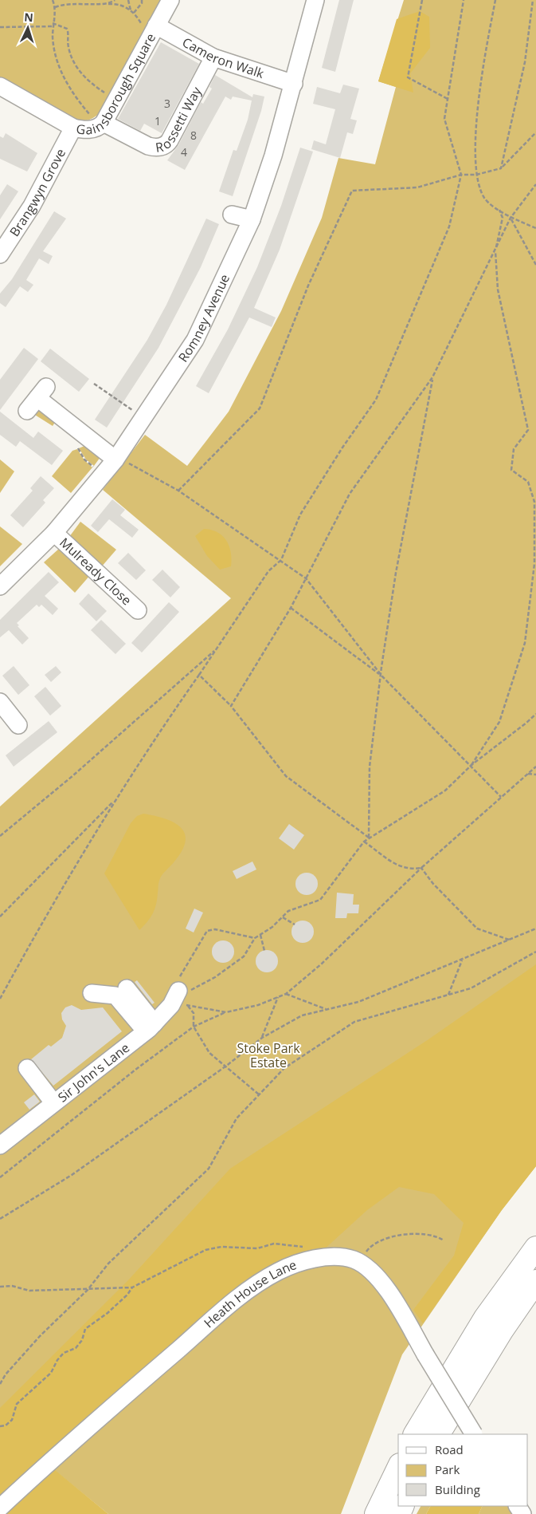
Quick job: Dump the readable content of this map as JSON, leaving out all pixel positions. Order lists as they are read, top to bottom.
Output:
{
  "streets": {
    "street": [
      "Cameron Walk",
      "Gainsborough Square",
      "Rossetti Way",
      "Brangwyn Grove",
      "Romney Avenue",
      "Mulready Close",
      "Sir John's Lane",
      "Heath House Lane"
    ]
  },
  "crossings": [
    ["Cameron Walk", "Gainsborough Square"],
    ["Cameron Walk", "Rossetti Way"],
    ["Cameron Walk", "Romney Avenue"],
    ["Gainsborough Square", "Rossetti Way"],
    ["Gainsborough Square", "Brangwyn Grove"],
    ["Romney Avenue", "Mulready Close"]
  ],
  "parks": ["Stoke Park Estate"],
  "house_numbers": [
    "3",
    "1",
    "8",
    "4"
  ],
  "legend": ["Road", "Park", "Building"],
  "north": "top"
}
